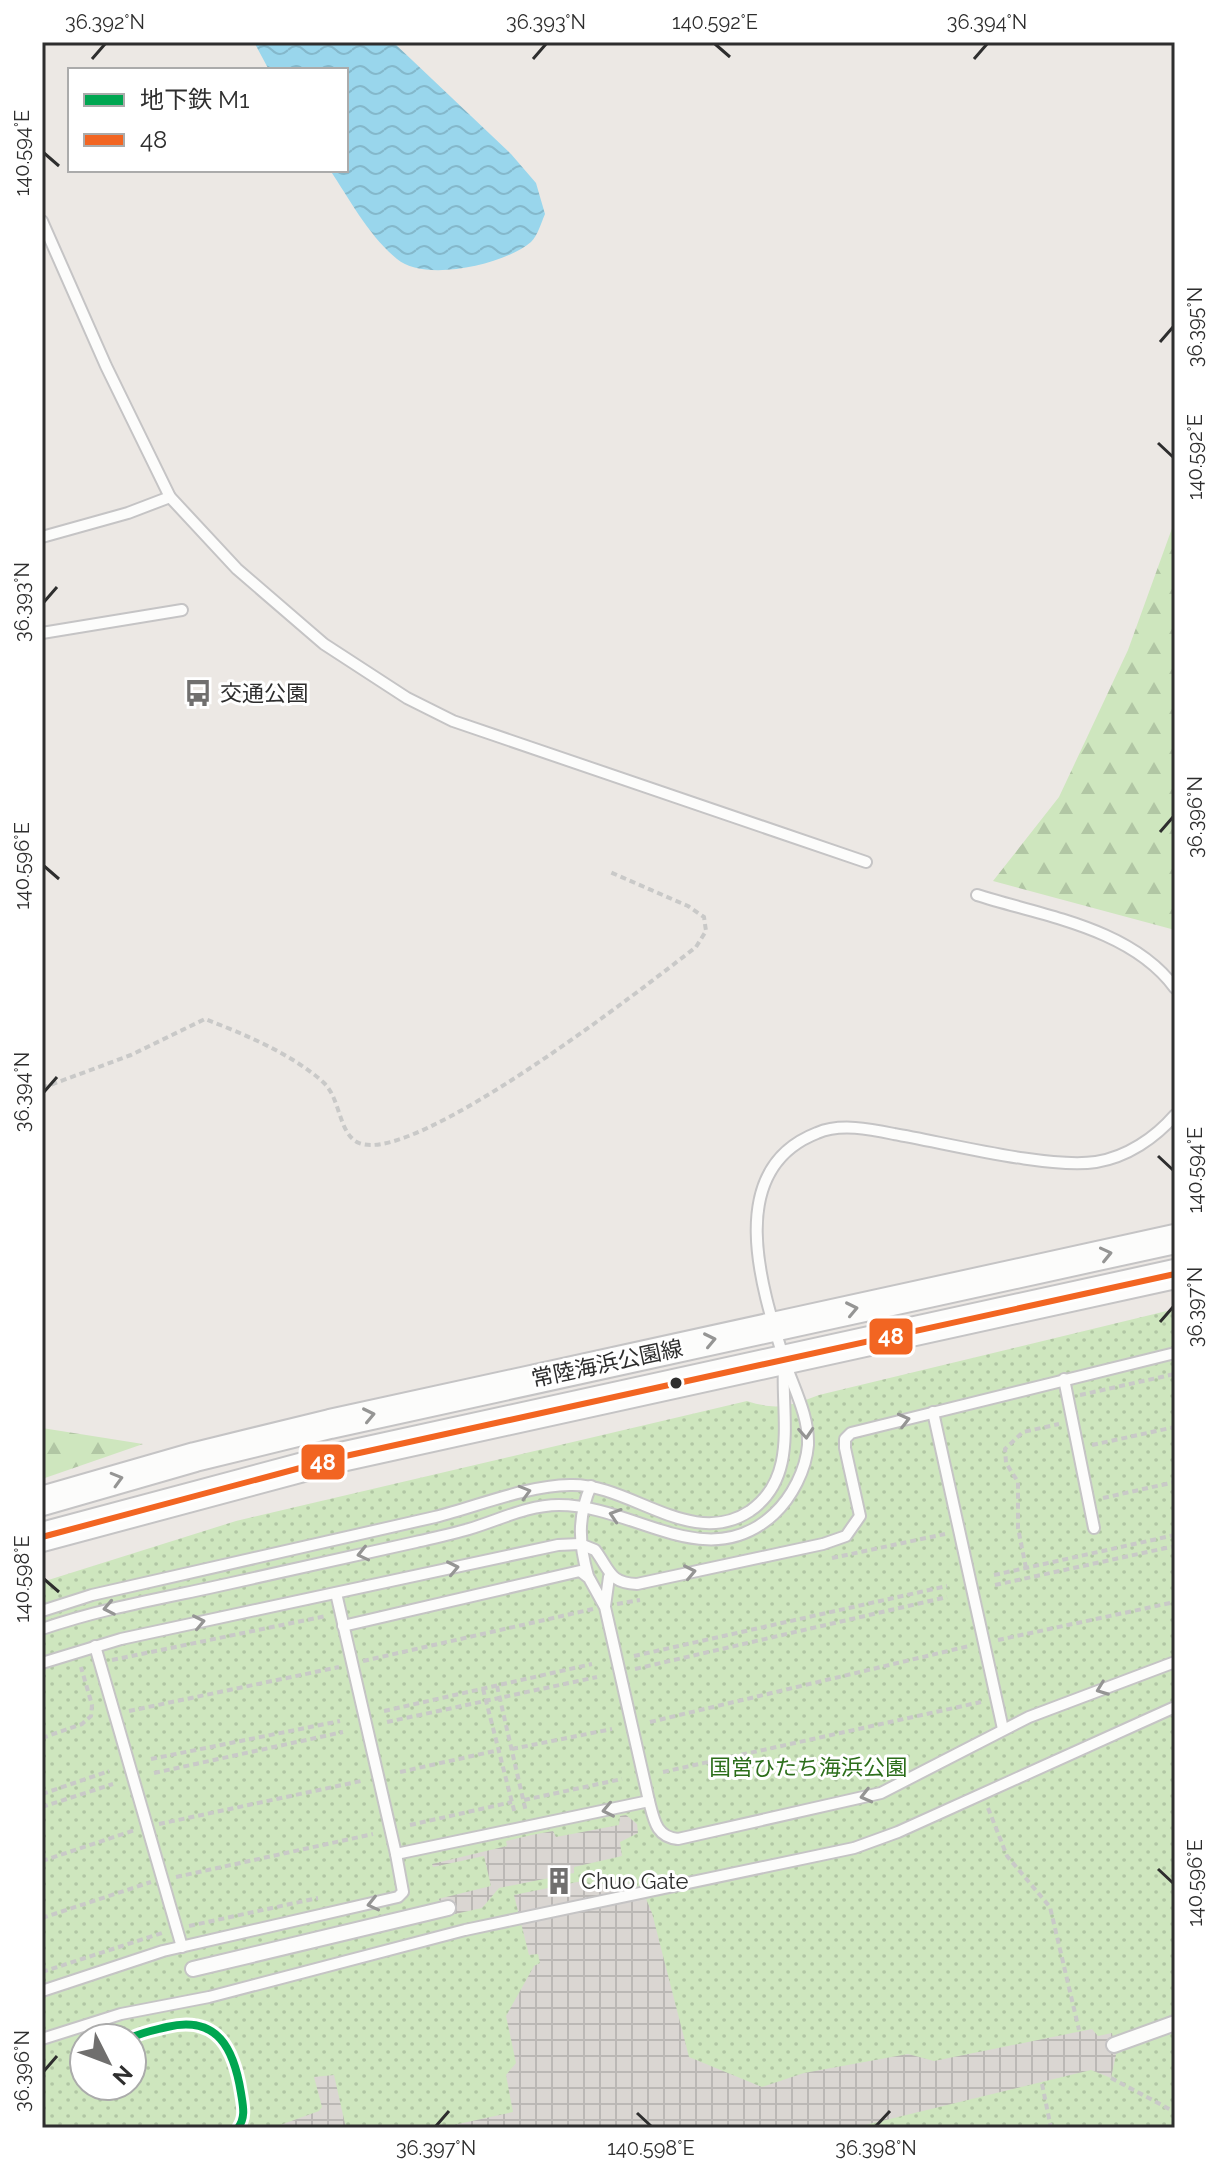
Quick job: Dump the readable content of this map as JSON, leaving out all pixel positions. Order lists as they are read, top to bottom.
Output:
{
  "streets": {
    "main road": ["常陸海浜公園線"]
  },
  "parks": ["国営ひたち海浜公園"],
  "places": {
    "bus stop": ["交通公園"],
    "building": ["Chuo Gate"]
  },
  "lines": ["transit line 48", "metro line M1"],
  "legend": ["地下鉄 M1", "48"],
  "north": "bottom right",
  "coordinates": [
    "36.392°N",
    "36.393°N",
    "140.592°E",
    "36.394°N",
    "140.594°E",
    "36.395°N",
    "36.396°N",
    "140.596°E",
    "36.397°N",
    "140.598°E",
    "36.398°N"
  ]
}
